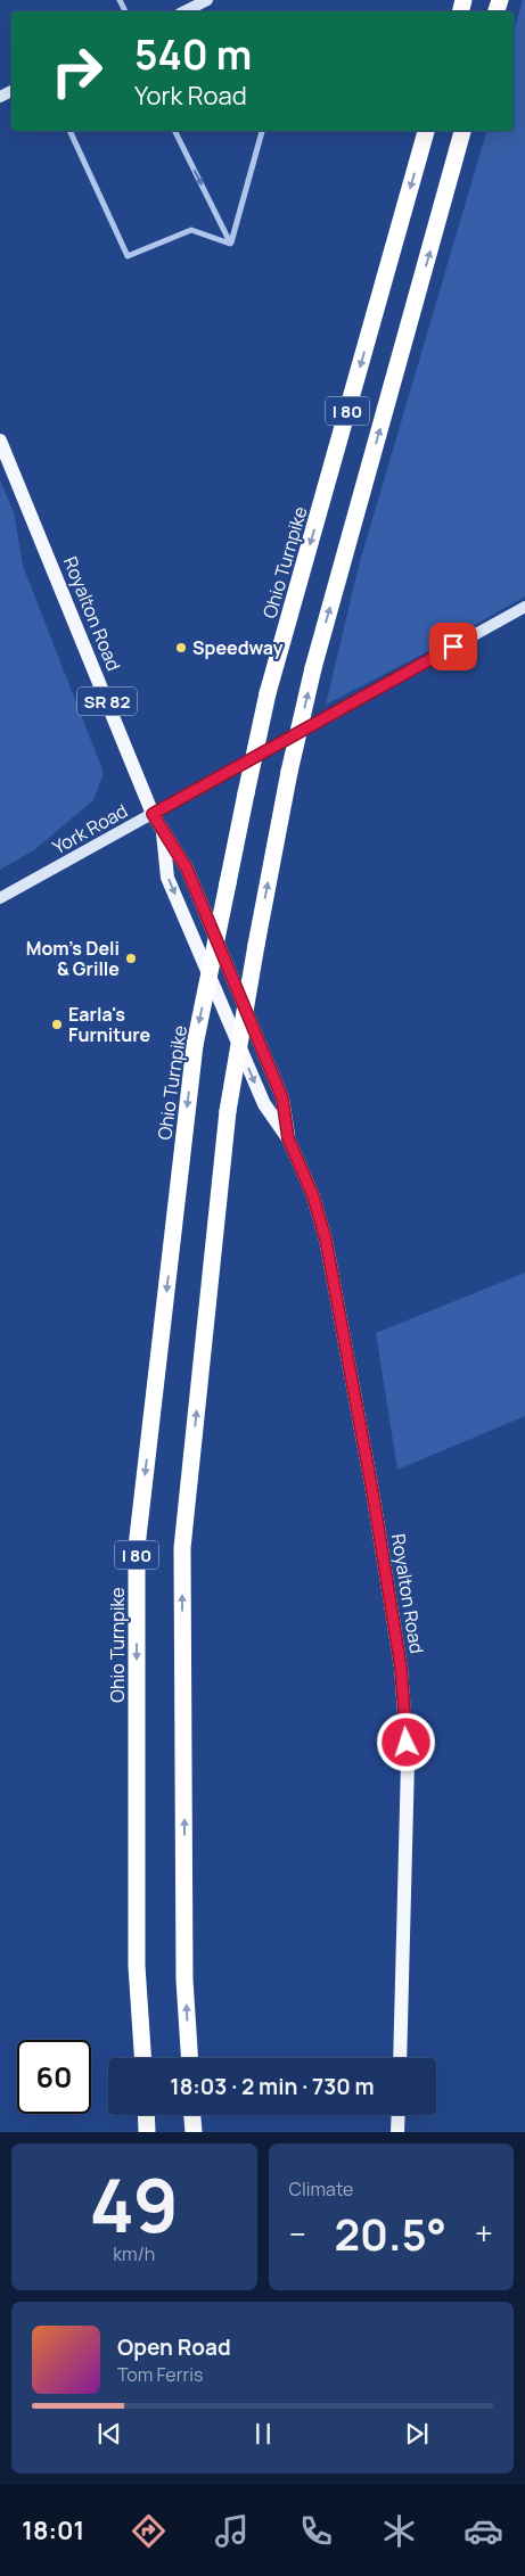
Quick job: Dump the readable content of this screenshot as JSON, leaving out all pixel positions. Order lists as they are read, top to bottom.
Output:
{
  "streets": {
    "highway": ["I 80", "Ohio Turnpike"],
    "main road": ["Royalton Road", "SR 82"],
    "street": ["York Road"]
  },
  "crossings": [
    ["Royalton Road", "York Road"]
  ],
  "places": ["Speedway", "Mom's Deli & Grille", "Earla's Furniture"],
  "page": {
    "turn": ["540 m", "York Road"],
    "limit": "60",
    "trip": "18:03 · 2 min · 730 m",
    "tile": [
      ["49", "km/h"],
      "Climate"
    ],
    "heat": ["−", "20.5°", "+"],
    "song": ["Open Road", "Tom Ferris"],
    "tabs": "18:01"
  }
}
